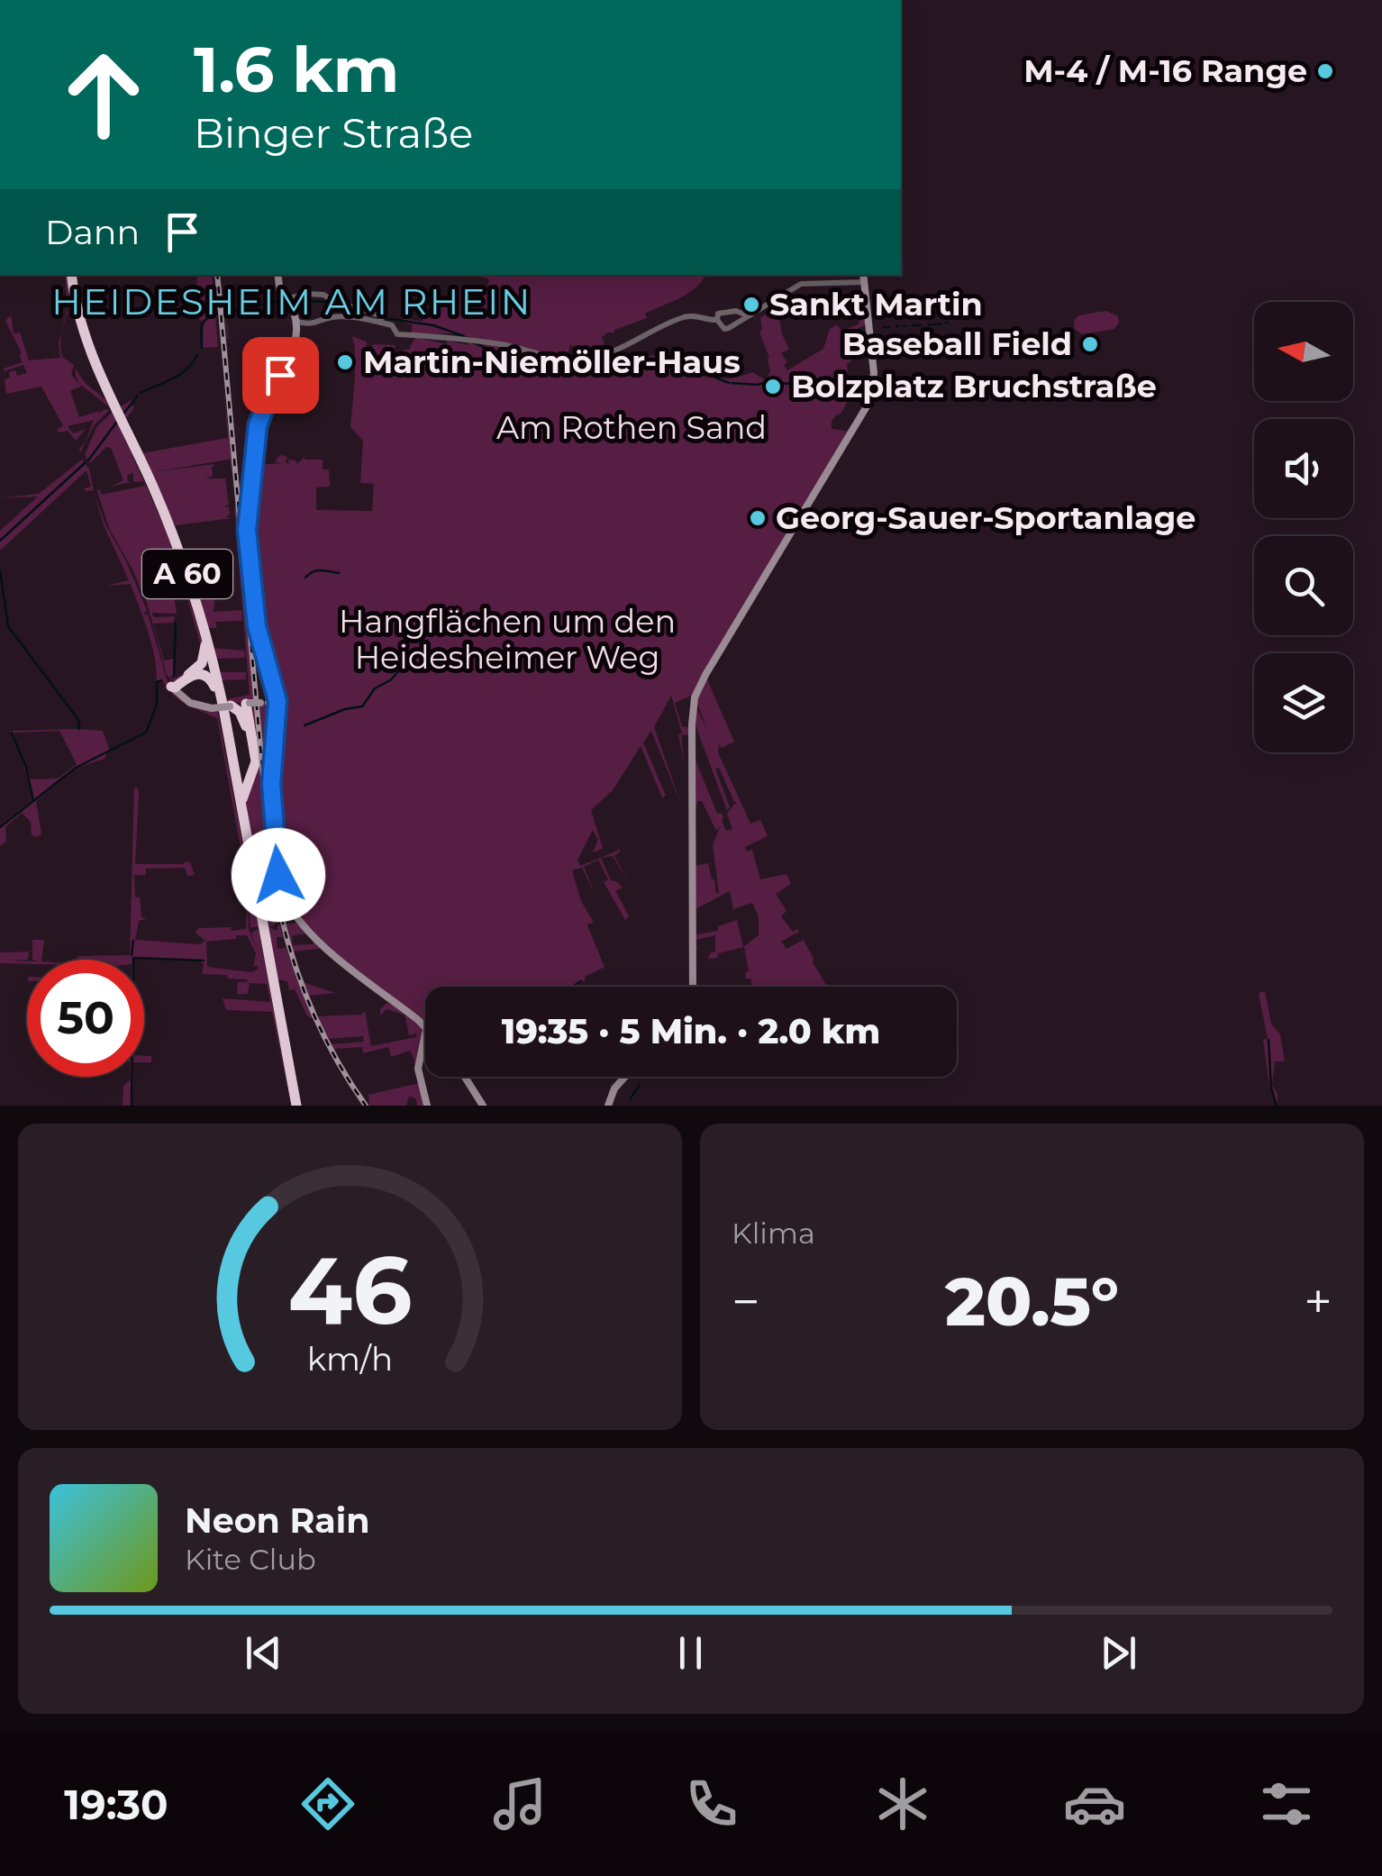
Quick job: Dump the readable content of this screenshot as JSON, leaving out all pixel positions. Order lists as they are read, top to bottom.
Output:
{
  "streets": {
    "highway": ["A 60"]
  },
  "districts": ["HEIDESHEIM AM RHEIN"],
  "parks": ["Am Rothen Sand", "Hangflächen um den Heidesheimer Weg"],
  "places": [
    "M-4 / M-16 Range",
    "Sankt Martin",
    "Baseball Field",
    "Martin-Niemöller-Haus",
    "Bolzplatz Bruchstraße",
    "Georg-Sauer-Sportanlage"
  ],
  "north": "left",
  "page": {
    "turn": ["1.6 km", "Binger Straße"],
    "then": "Dann",
    "limit": "50",
    "trip": "19:35 · 5 Min. · 2.0 km",
    "tile": "Klima",
    "heat": ["−", "20.5°", "+"],
    "song": ["Neon Rain", "Kite Club"],
    "tabs": "19:30",
    "gauge": ["46", "km/h"]
  }
}
